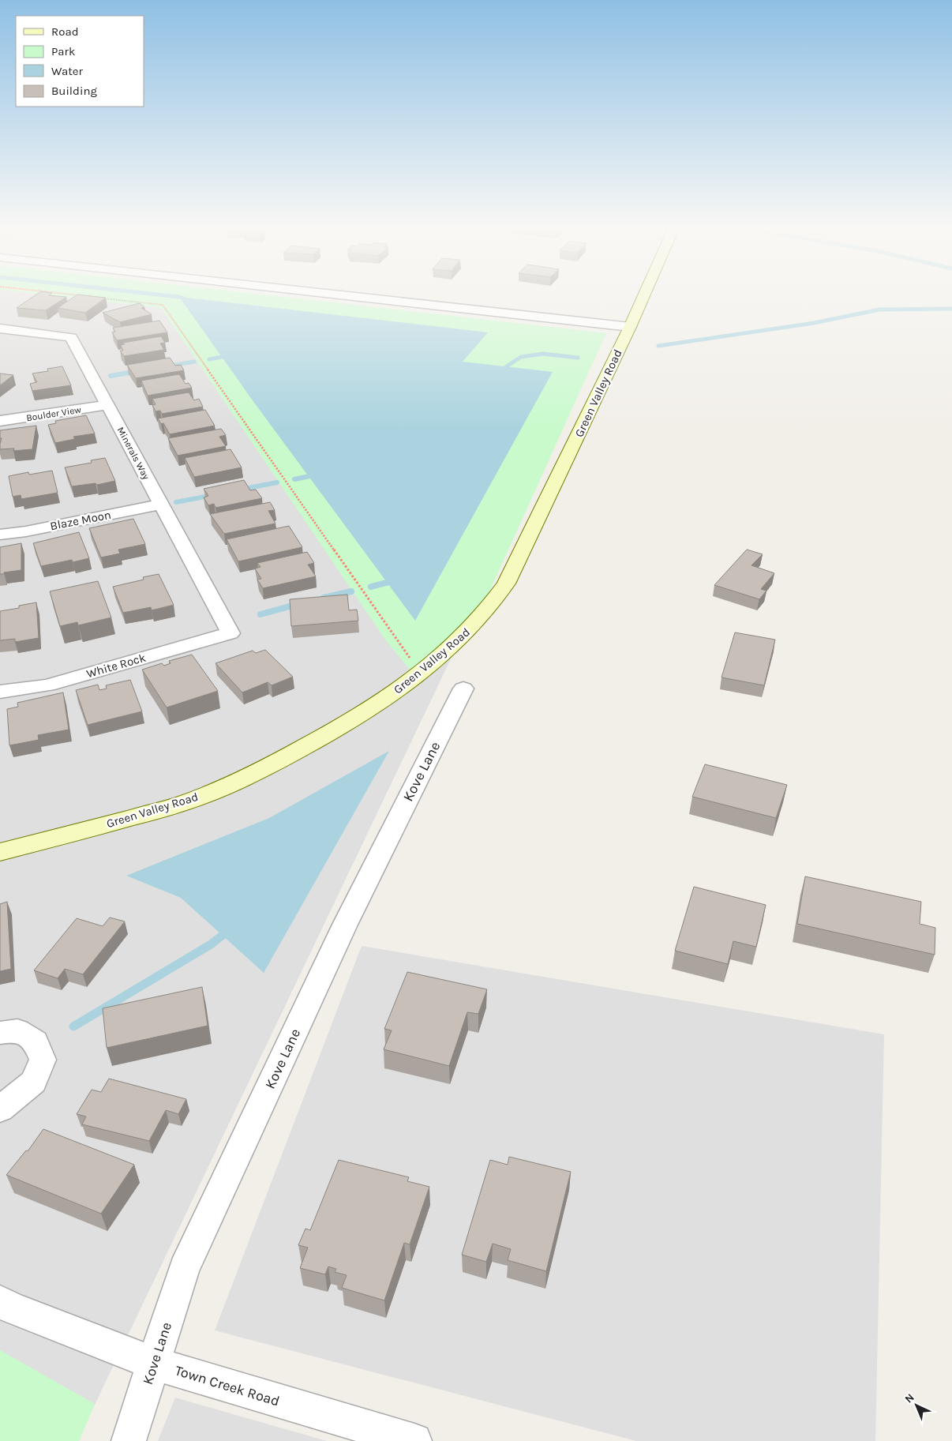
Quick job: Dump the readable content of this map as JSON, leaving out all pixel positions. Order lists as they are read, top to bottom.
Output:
{
  "streets": {
    "street": [
      "Green Valley Road",
      "Boulder View",
      "Minerals Way",
      "Blaze Moon",
      "White Rock",
      "Kove Lane",
      "Town Creek Road"
    ]
  },
  "crossings": [
    ["Boulder View", "Minerals Way"],
    ["Minerals Way", "Blaze Moon"],
    ["Minerals Way", "White Rock"],
    ["Kove Lane", "Town Creek Road"]
  ],
  "legend": [
    "Road",
    "Park",
    "Water",
    "Building"
  ],
  "north": "top left"
}
